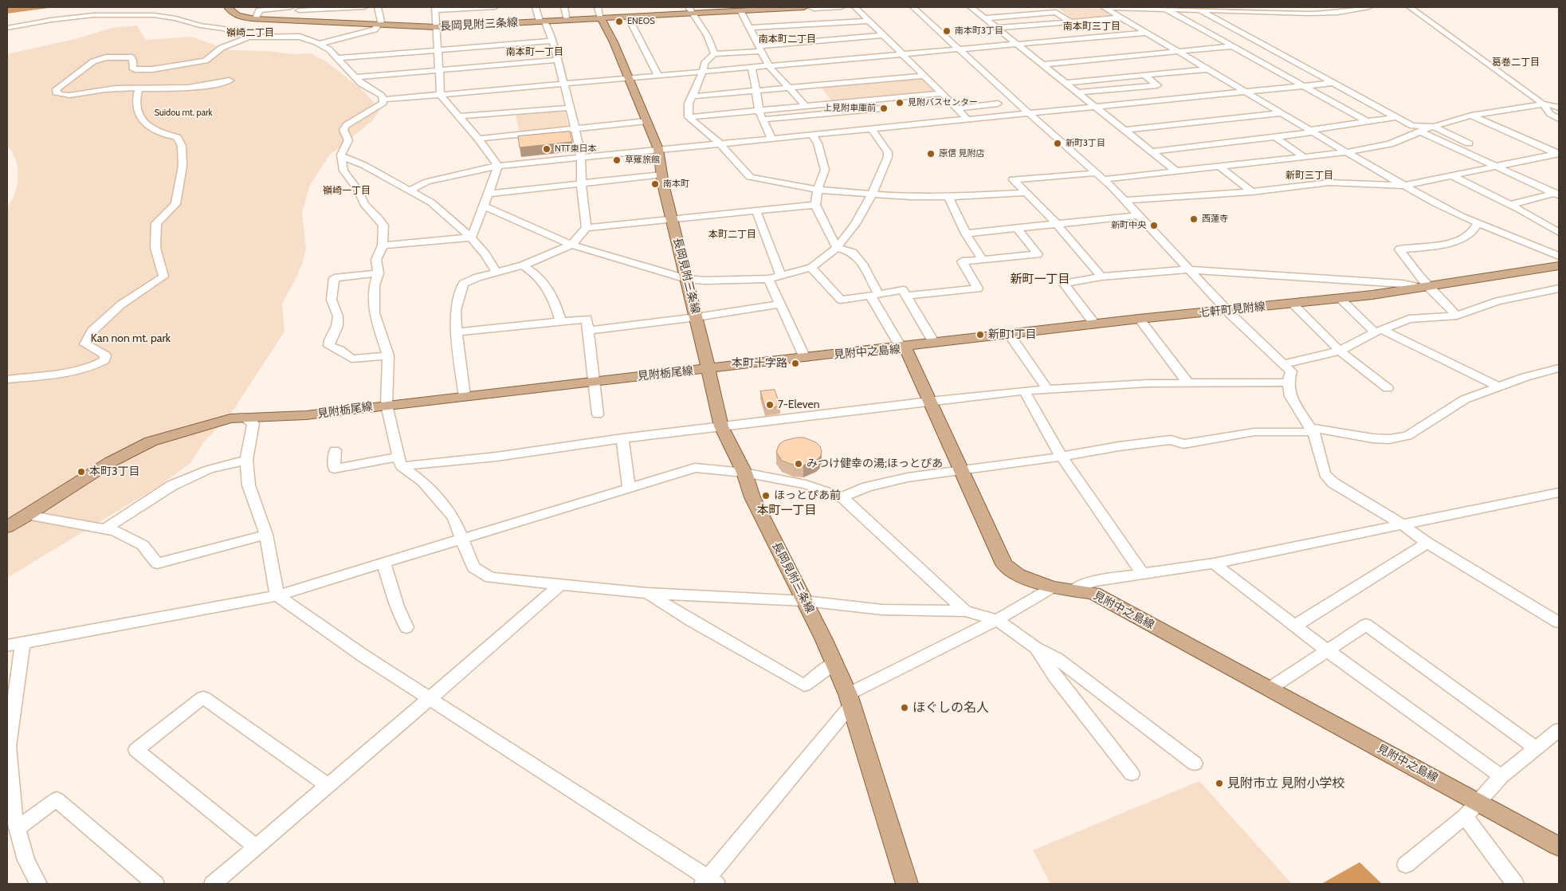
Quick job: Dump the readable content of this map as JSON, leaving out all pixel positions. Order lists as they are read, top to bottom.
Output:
{
  "streets": {
    "main road": [
      "長岡見附三条線",
      "七軒町見附線",
      "見附中之島線",
      "見附栃尾線"
    ]
  },
  "crossings": [
    ["長岡見附三条線", "見附中之島線"],
    ["長岡見附三条線", "見附栃尾線"],
    ["七軒町見附線", "見附中之島線"],
    ["見附中之島線", "見附栃尾線"]
  ],
  "districts": [
    "南本町三丁目",
    "嶺崎二丁目",
    "南本町二丁目",
    "南本町一丁目",
    "葛巻二丁目",
    "新町三丁目",
    "嶺崎一丁目",
    "本町二丁目",
    "新町一丁目",
    "本町一丁目"
  ],
  "parks": ["Suidou mt. park", "Kan non mt. park"],
  "places": [
    "ENEOS",
    "南本町3丁目",
    "見附バスセンター",
    "上見附車庫前",
    "新町3丁目",
    "NTT東日本",
    "原信 見附店",
    "草薙旅館",
    "南本町",
    "西蓮寺",
    "新町中央",
    "新町1丁目",
    "本町十字路",
    "7-Eleven",
    "みつけ健幸の湯;ほっとぴあ",
    "本町3丁目",
    "ほっとぴあ前",
    "ほぐしの名人",
    "見附市立 見附小学校"
  ]
}
